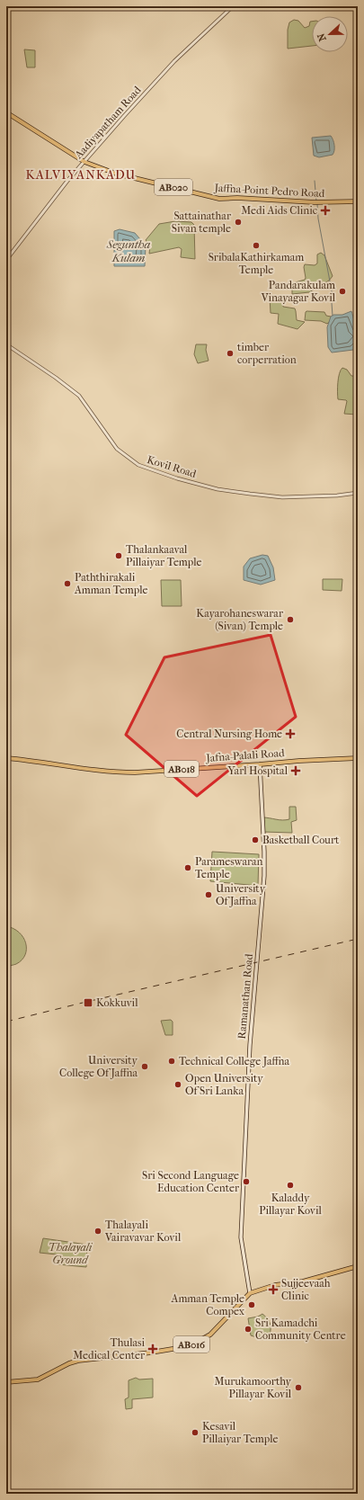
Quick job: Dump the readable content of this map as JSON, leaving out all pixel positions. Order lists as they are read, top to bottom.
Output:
{
  "streets": {
    "main road": [
      "AB020",
      "Jaffna-Point Pedro Road",
      "Jafna-Palali Road",
      "AB018",
      "Ramanathan Road",
      "AB016"
    ],
    "street": ["Aadiyapatham Road", "Kovil Road"]
  },
  "crossings": [
    ["Aadiyapatham Road", "Jaffna-Point Pedro Road"],
    ["Jafna-Palali Road", "Ramanathan Road"],
    ["Ramanathan Road", "AB016"]
  ],
  "districts": ["KALVIYANKADU"],
  "water": ["Seguntha Kulam"],
  "parks": ["Thalayali Ground"],
  "places": {
    "health": [
      "Medi Aids Clinic",
      "Central Nursing Home",
      "Yarl Hospital",
      "Sujjeevaah Clinic",
      "Thulasi Medical Center"
    ],
    "other": [
      "Sattainathar Sivan temple",
      "SribalaKathirkamam Temple",
      "Pandarakulam Vinayagar Kovil",
      "timber corperration",
      "Thalankaaval Pillaiyar Temple",
      "Paththirakali Amman Temple",
      "Kayarohaneswarar (Sivan) Temple",
      "Basketball Court",
      "Parameswaran Temple",
      "University Of Jaffna",
      "Technical College Jaffna",
      "University College Of Jaffna",
      "Open University Of Sri Lanka",
      "Sri Second Language Education Center",
      "Kaladdy Pillayar Kovil",
      "Thalayali Vairavavar Kovil",
      "Amman Temple Compex",
      "Sri Kamadchi Community Centre",
      "Murukamoorthy Pillayar Kovil",
      "Kesavil Pillaiyar Temple"
    ],
    "transit": ["Kokkuvil"]
  },
  "north": "left"
}
